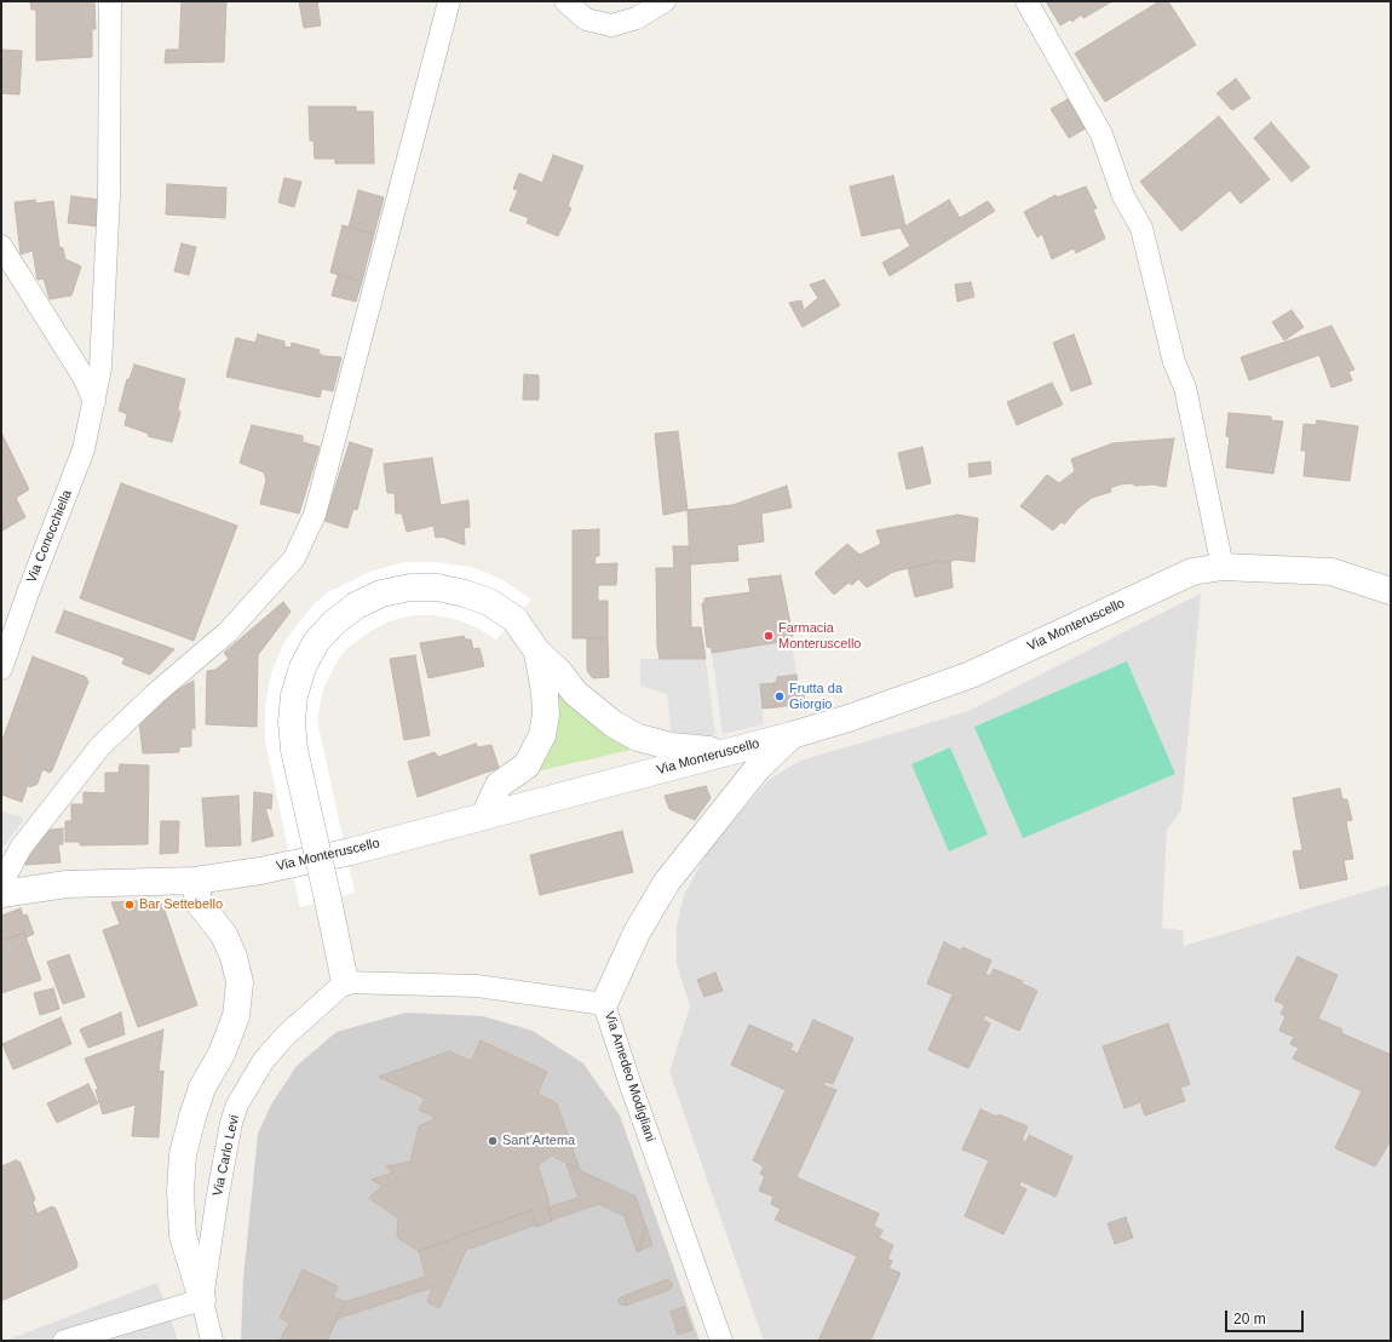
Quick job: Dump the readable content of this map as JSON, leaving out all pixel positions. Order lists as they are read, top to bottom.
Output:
{
  "streets": {
    "street": [
      "Via Conocchiella",
      "Via Monteruscello",
      "Via Amedeo Modigliani",
      "Via Carlo Levi"
    ]
  },
  "crossings": [
    ["Via Amedeo Modigliani", "Via Carlo Levi"]
  ],
  "places": [
    "Farmacia Monteruscello",
    "Frutta da Giorgio",
    "Bar Settebello",
    "Sant'Artema"
  ],
  "scale_bar": "20 m"
}
